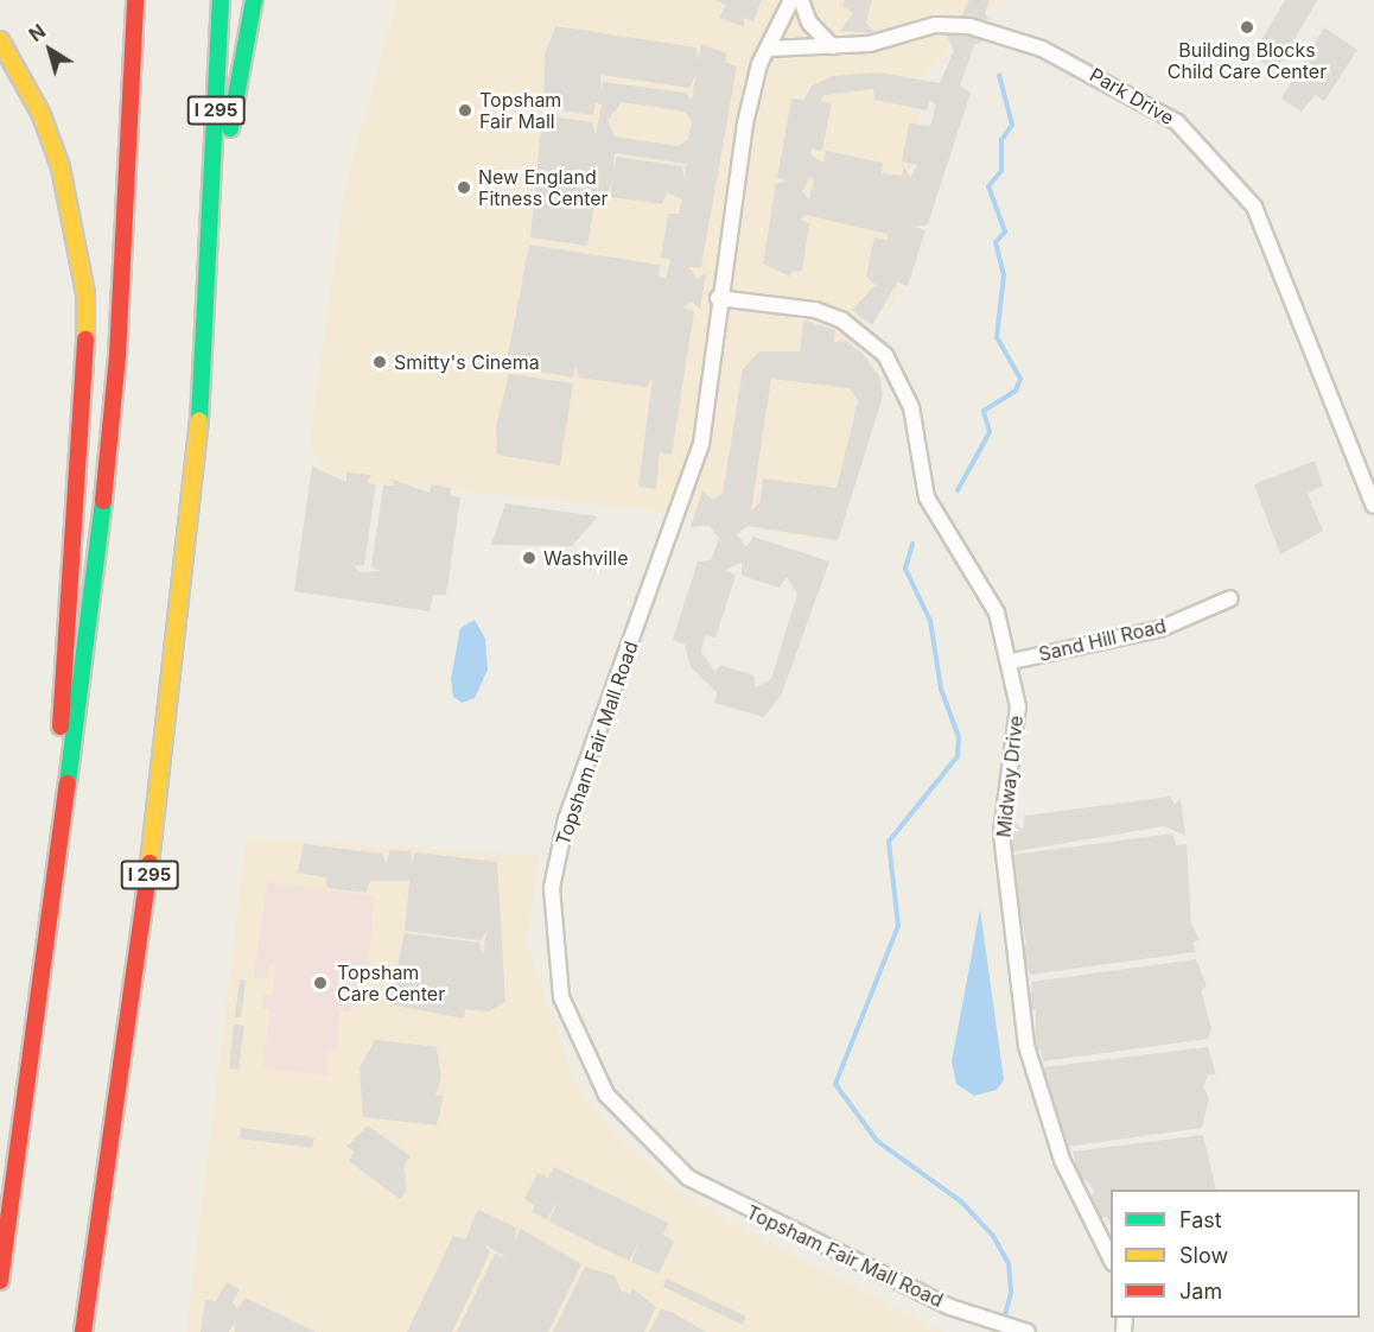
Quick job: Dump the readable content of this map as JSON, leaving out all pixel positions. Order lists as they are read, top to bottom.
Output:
{
  "streets": {
    "highway": ["I 295"],
    "street": [
      "Park Drive",
      "Sand Hill Road",
      "Topsham Fair Mall Road",
      "Midway Drive"
    ]
  },
  "crossings": [
    ["Park Drive", "Topsham Fair Mall Road"],
    ["Sand Hill Road", "Midway Drive"],
    ["Topsham Fair Mall Road", "Midway Drive"]
  ],
  "places": [
    "Building Blocks Child Care Center",
    "Topsham Fair Mall",
    "New England Fitness Center",
    "Smitty's Cinema",
    "Washville",
    "Topsham Care Center"
  ],
  "legend": ["Fast", "Slow", "Jam"],
  "north": "top left"
}
